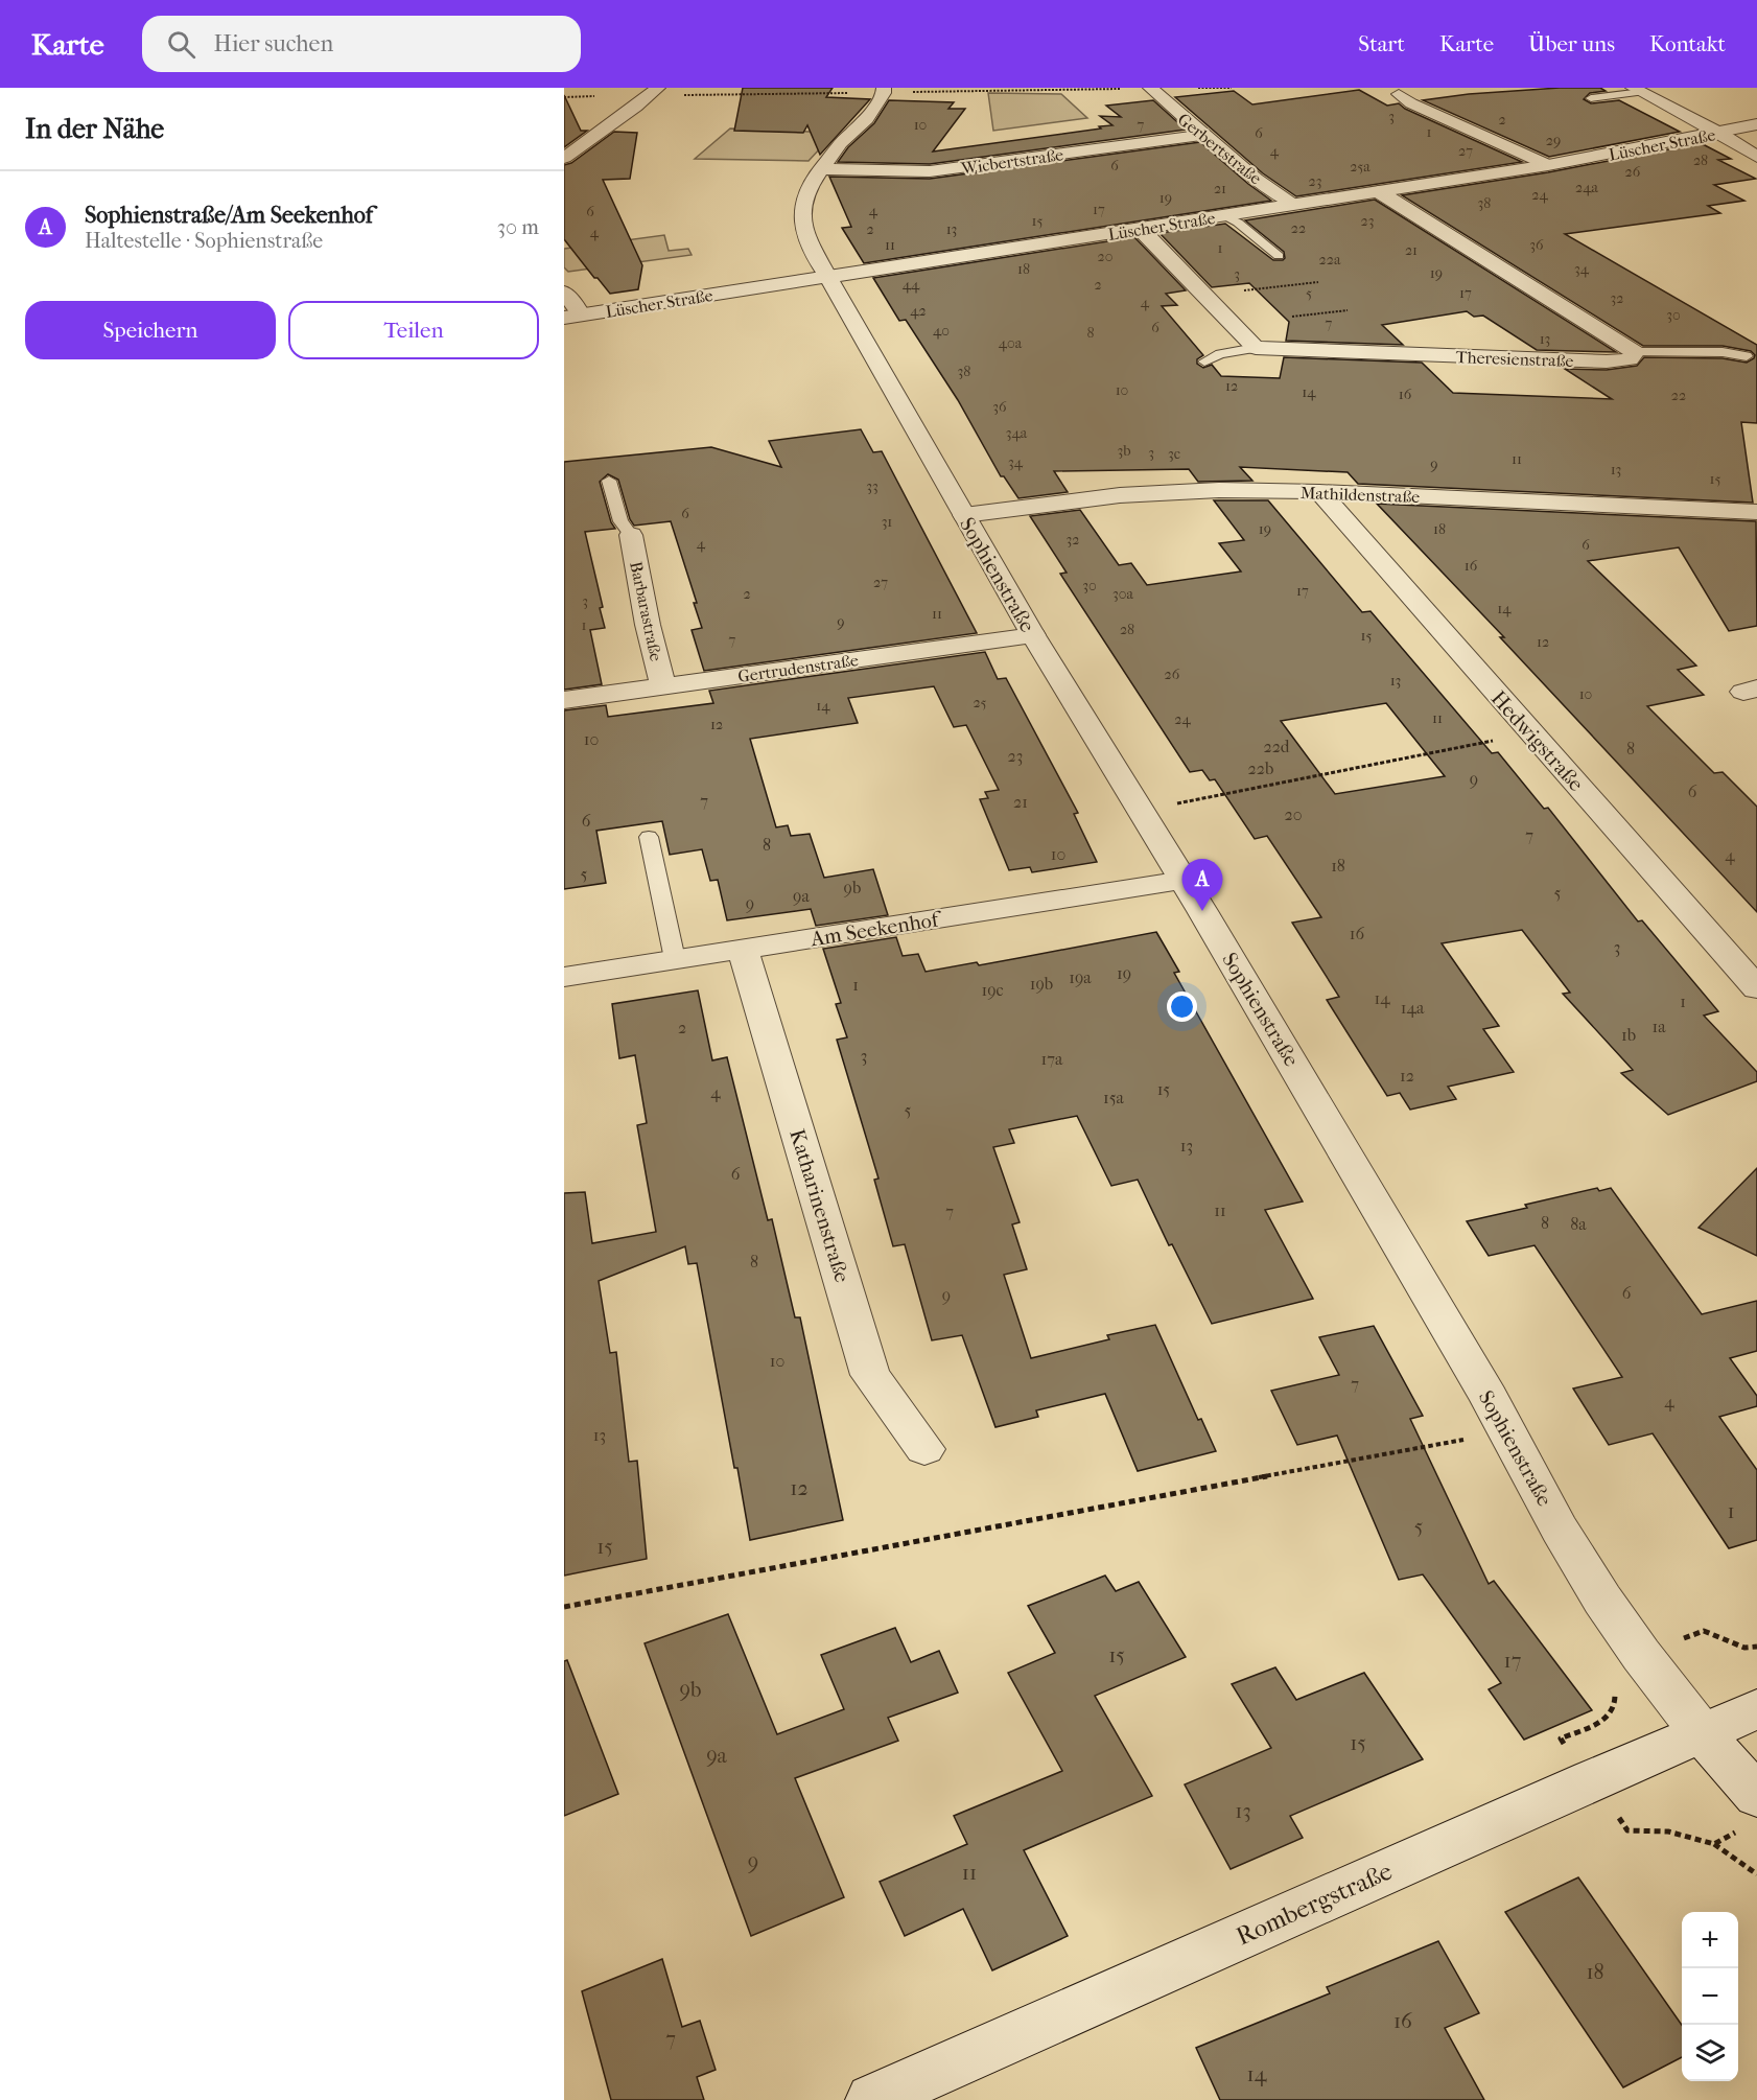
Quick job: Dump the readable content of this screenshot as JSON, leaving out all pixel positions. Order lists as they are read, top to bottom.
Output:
{
  "streets": {
    "street": [
      "Lüscher Straße",
      "Gerbertstraße",
      "Wicbertstraße",
      "Theresienstraße",
      "Mathildenstraße",
      "Sophienstraße",
      "Barbarastraße",
      "Gertrudenstraße",
      "Hedwigstraße",
      "Am Seekenhof",
      "Katharinenstraße",
      "Rombergstraße"
    ]
  },
  "crossings": [
    ["Lüscher Straße", "Gerbertstraße"],
    ["Lüscher Straße", "Sophienstraße"],
    ["Gerbertstraße", "Wicbertstraße"],
    ["Wicbertstraße", "Sophienstraße"],
    ["Mathildenstraße", "Sophienstraße"],
    ["Mathildenstraße", "Hedwigstraße"],
    ["Sophienstraße", "Gertrudenstraße"],
    ["Sophienstraße", "Am Seekenhof"],
    ["Sophienstraße", "Rombergstraße"],
    ["Barbarastraße", "Gertrudenstraße"],
    ["Am Seekenhof", "Katharinenstraße"]
  ],
  "house_numbers": [
    "3",
    "2",
    "10",
    "7",
    "1",
    "6",
    "29",
    "4",
    "27",
    "28",
    "6",
    "25a",
    "26",
    "23",
    "24a",
    "21",
    "24",
    "19",
    "38",
    "17",
    "4",
    "6",
    "15",
    "23",
    "22",
    "2",
    "13",
    "4",
    "11",
    "36",
    "1",
    "21",
    "20",
    "22a",
    "18",
    "34",
    "19",
    "3",
    "44",
    "2",
    "5",
    "17",
    "32",
    "4",
    "42",
    "30",
    "7",
    "6",
    "40",
    "8",
    "13",
    "40a",
    "38",
    "12",
    "10",
    "14",
    "16",
    "22",
    "36",
    "34a",
    "3b",
    "3",
    "3c",
    "11",
    "34",
    "9",
    "13",
    "15",
    "33",
    "6",
    "31",
    "19",
    "18",
    "32",
    "4",
    "6",
    "16",
    "27",
    "30",
    "17",
    "2",
    "30a",
    "3",
    "14",
    "11",
    "9",
    "1",
    "28",
    "15",
    "7",
    "12",
    "26",
    "13",
    "10",
    "25",
    "14",
    "11",
    "24",
    "12",
    "10",
    "22d",
    "8",
    "23",
    "22b",
    "9",
    "6",
    "7",
    "21",
    "20",
    "6",
    "7",
    "8",
    "10",
    "4",
    "18",
    "5",
    "9b",
    "5",
    "9a",
    "9",
    "16",
    "3",
    "19",
    "19a",
    "19b",
    "1",
    "19c",
    "14",
    "1",
    "14a",
    "1a",
    "2",
    "1b",
    "3",
    "17a",
    "12",
    "15",
    "4",
    "15a",
    "5",
    "13",
    "6",
    "11",
    "7",
    "8",
    "8a",
    "8",
    "6",
    "9",
    "10",
    "7",
    "4",
    "13",
    "12",
    "1",
    "5",
    "15",
    "15",
    "17",
    "9b",
    "15",
    "9a",
    "13",
    "9",
    "11",
    "18",
    "16",
    "7",
    "14"
  ],
  "page": {
    "header": "Karte",
    "search": "Hier suchen",
    "nav": [
      "Start",
      "Karte",
      "Über uns",
      "Kontakt"
    ],
    "heading": "In der Nähe",
    "list": [
      {
        "mark": "A",
        "name": "Sophienstraße/Am Seekenhof",
        "note": "Haltestelle · Sophienstraße",
        "value": "30 m"
      }
    ],
    "buttons": ["Speichern", "Teilen"],
    "pins": "A",
    "map_buttons": ["+", "−"]
  }
}
